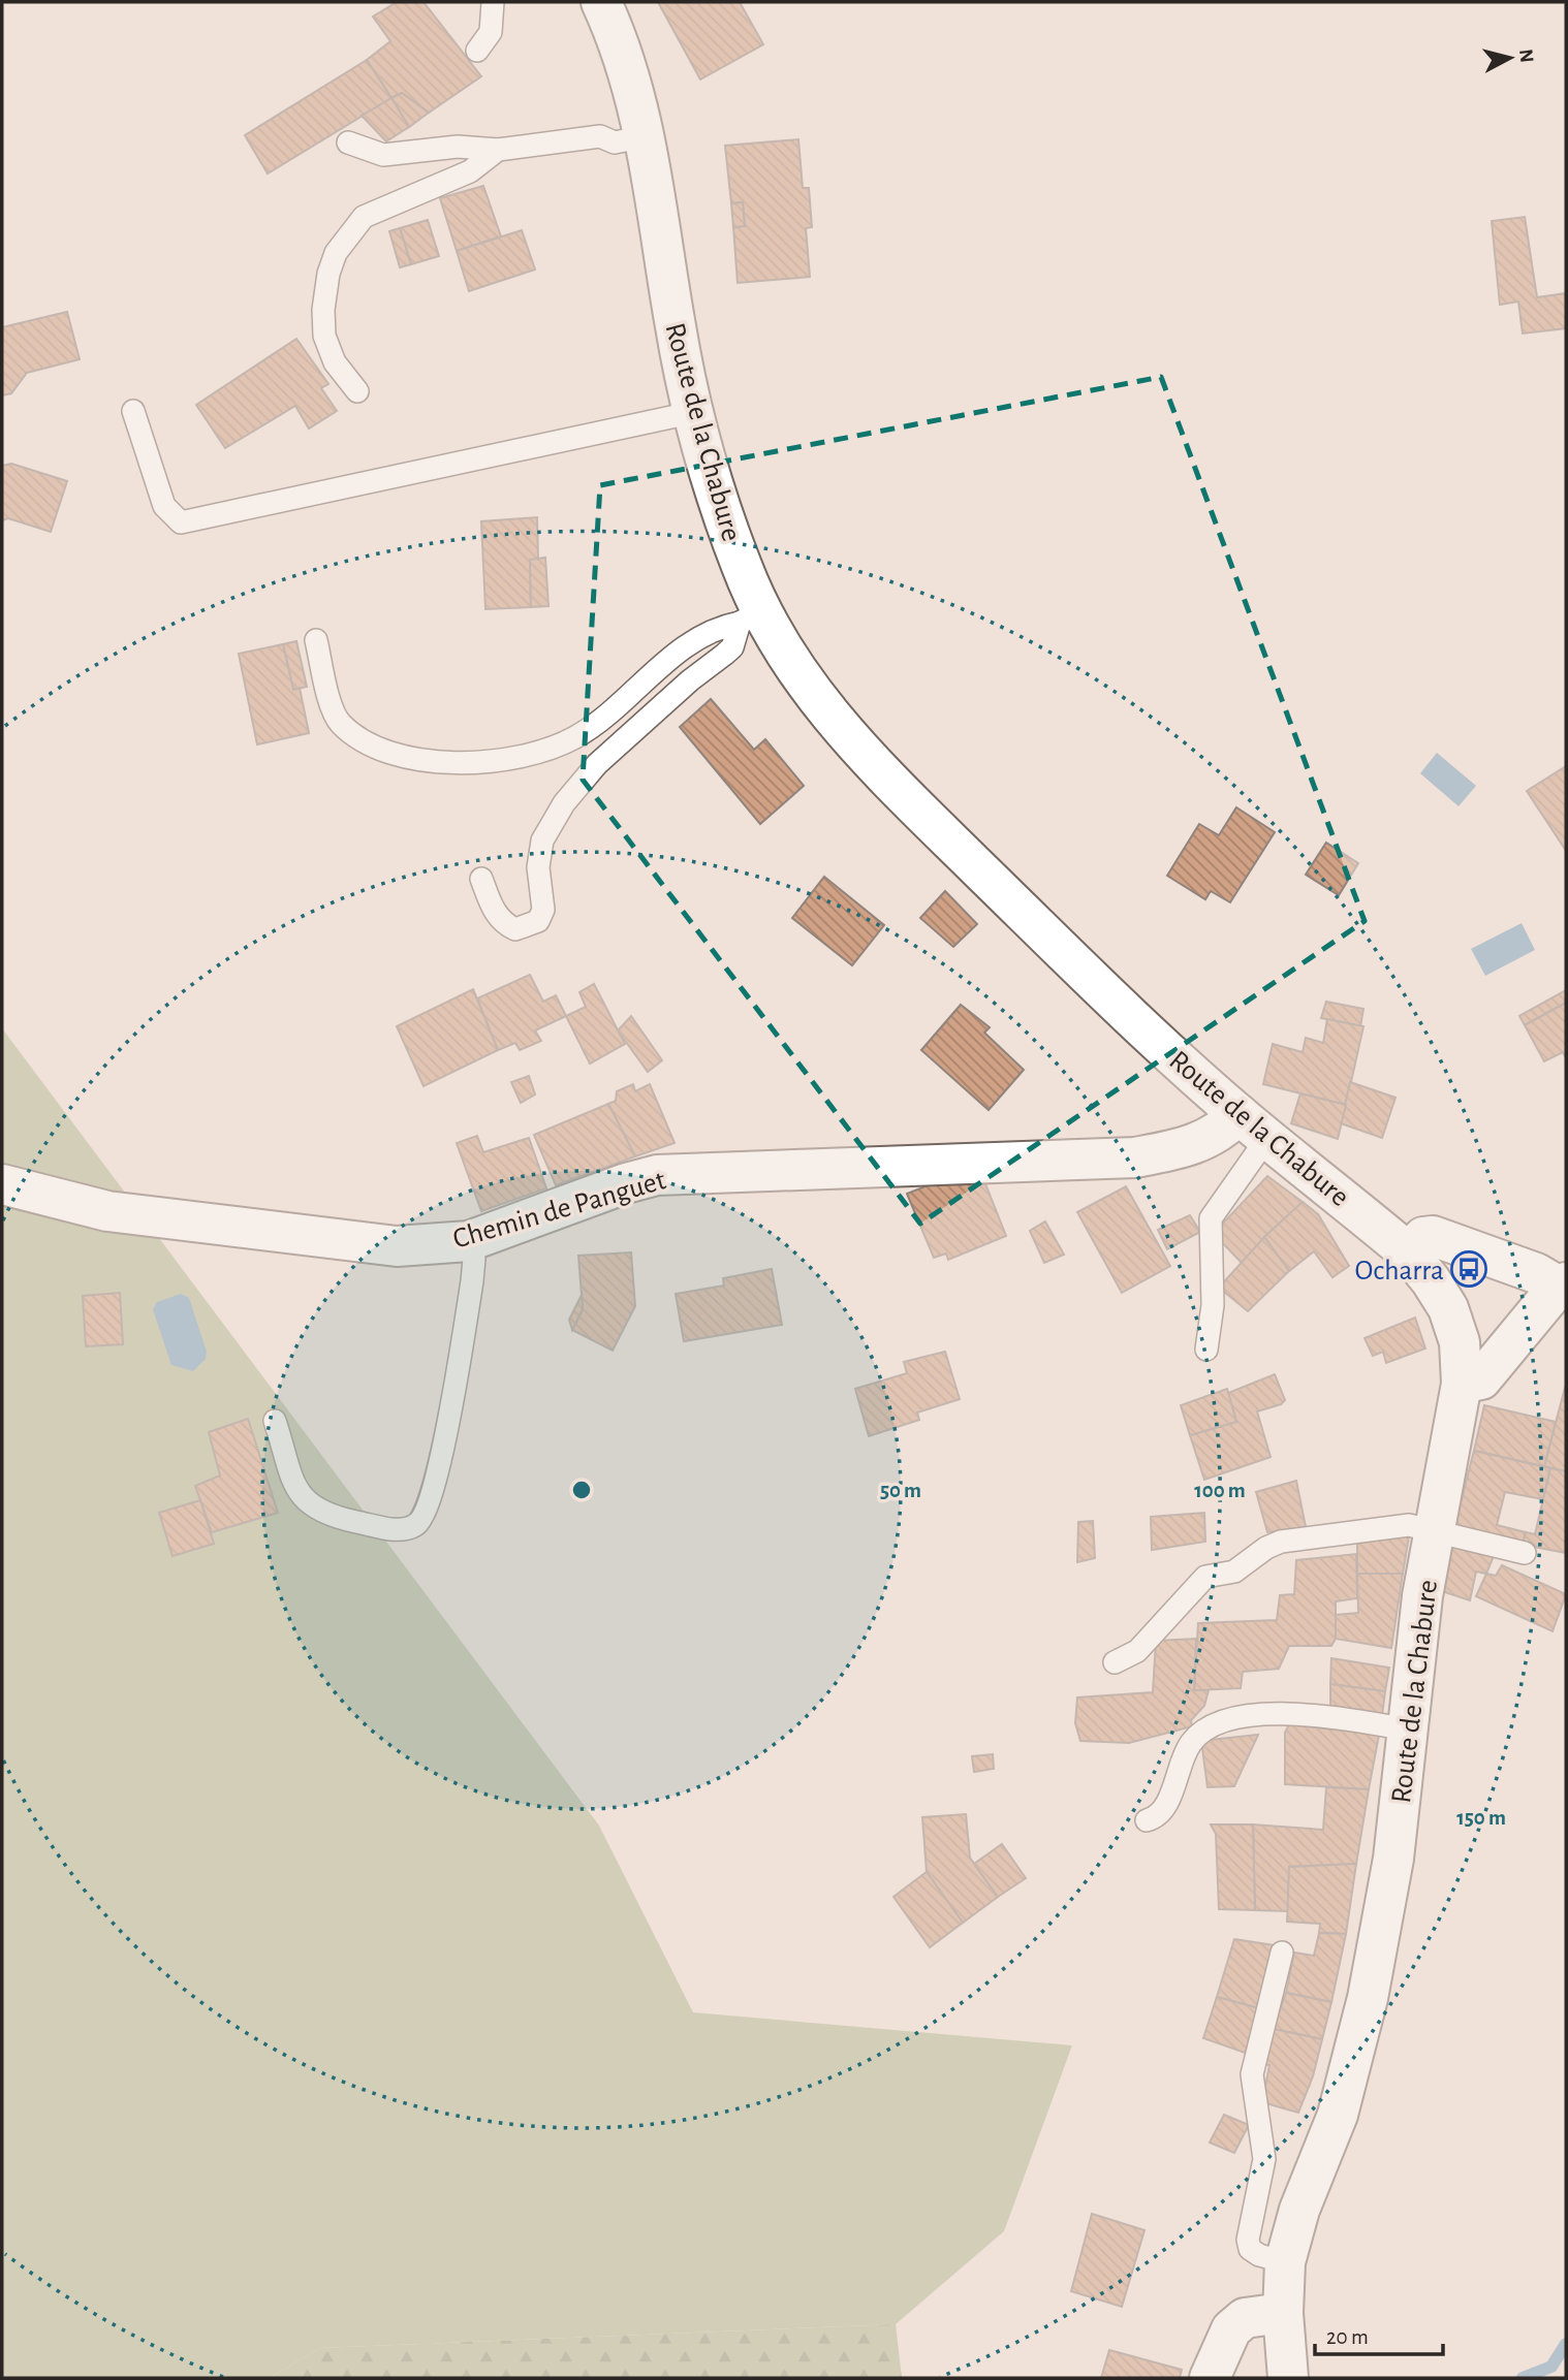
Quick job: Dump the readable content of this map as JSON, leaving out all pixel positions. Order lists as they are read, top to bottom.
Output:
{
  "streets": {
    "main road": ["Route de la Chabure", "Chemin de Panguet"]
  },
  "crossings": [
    ["Route de la Chabure", "Chemin de Panguet"]
  ],
  "places": {
    "bus stop": ["Ocharra"]
  },
  "scale_bar": "20 m",
  "north": "right",
  "rings": ["50 m", "100 m", "150 m"]
}
